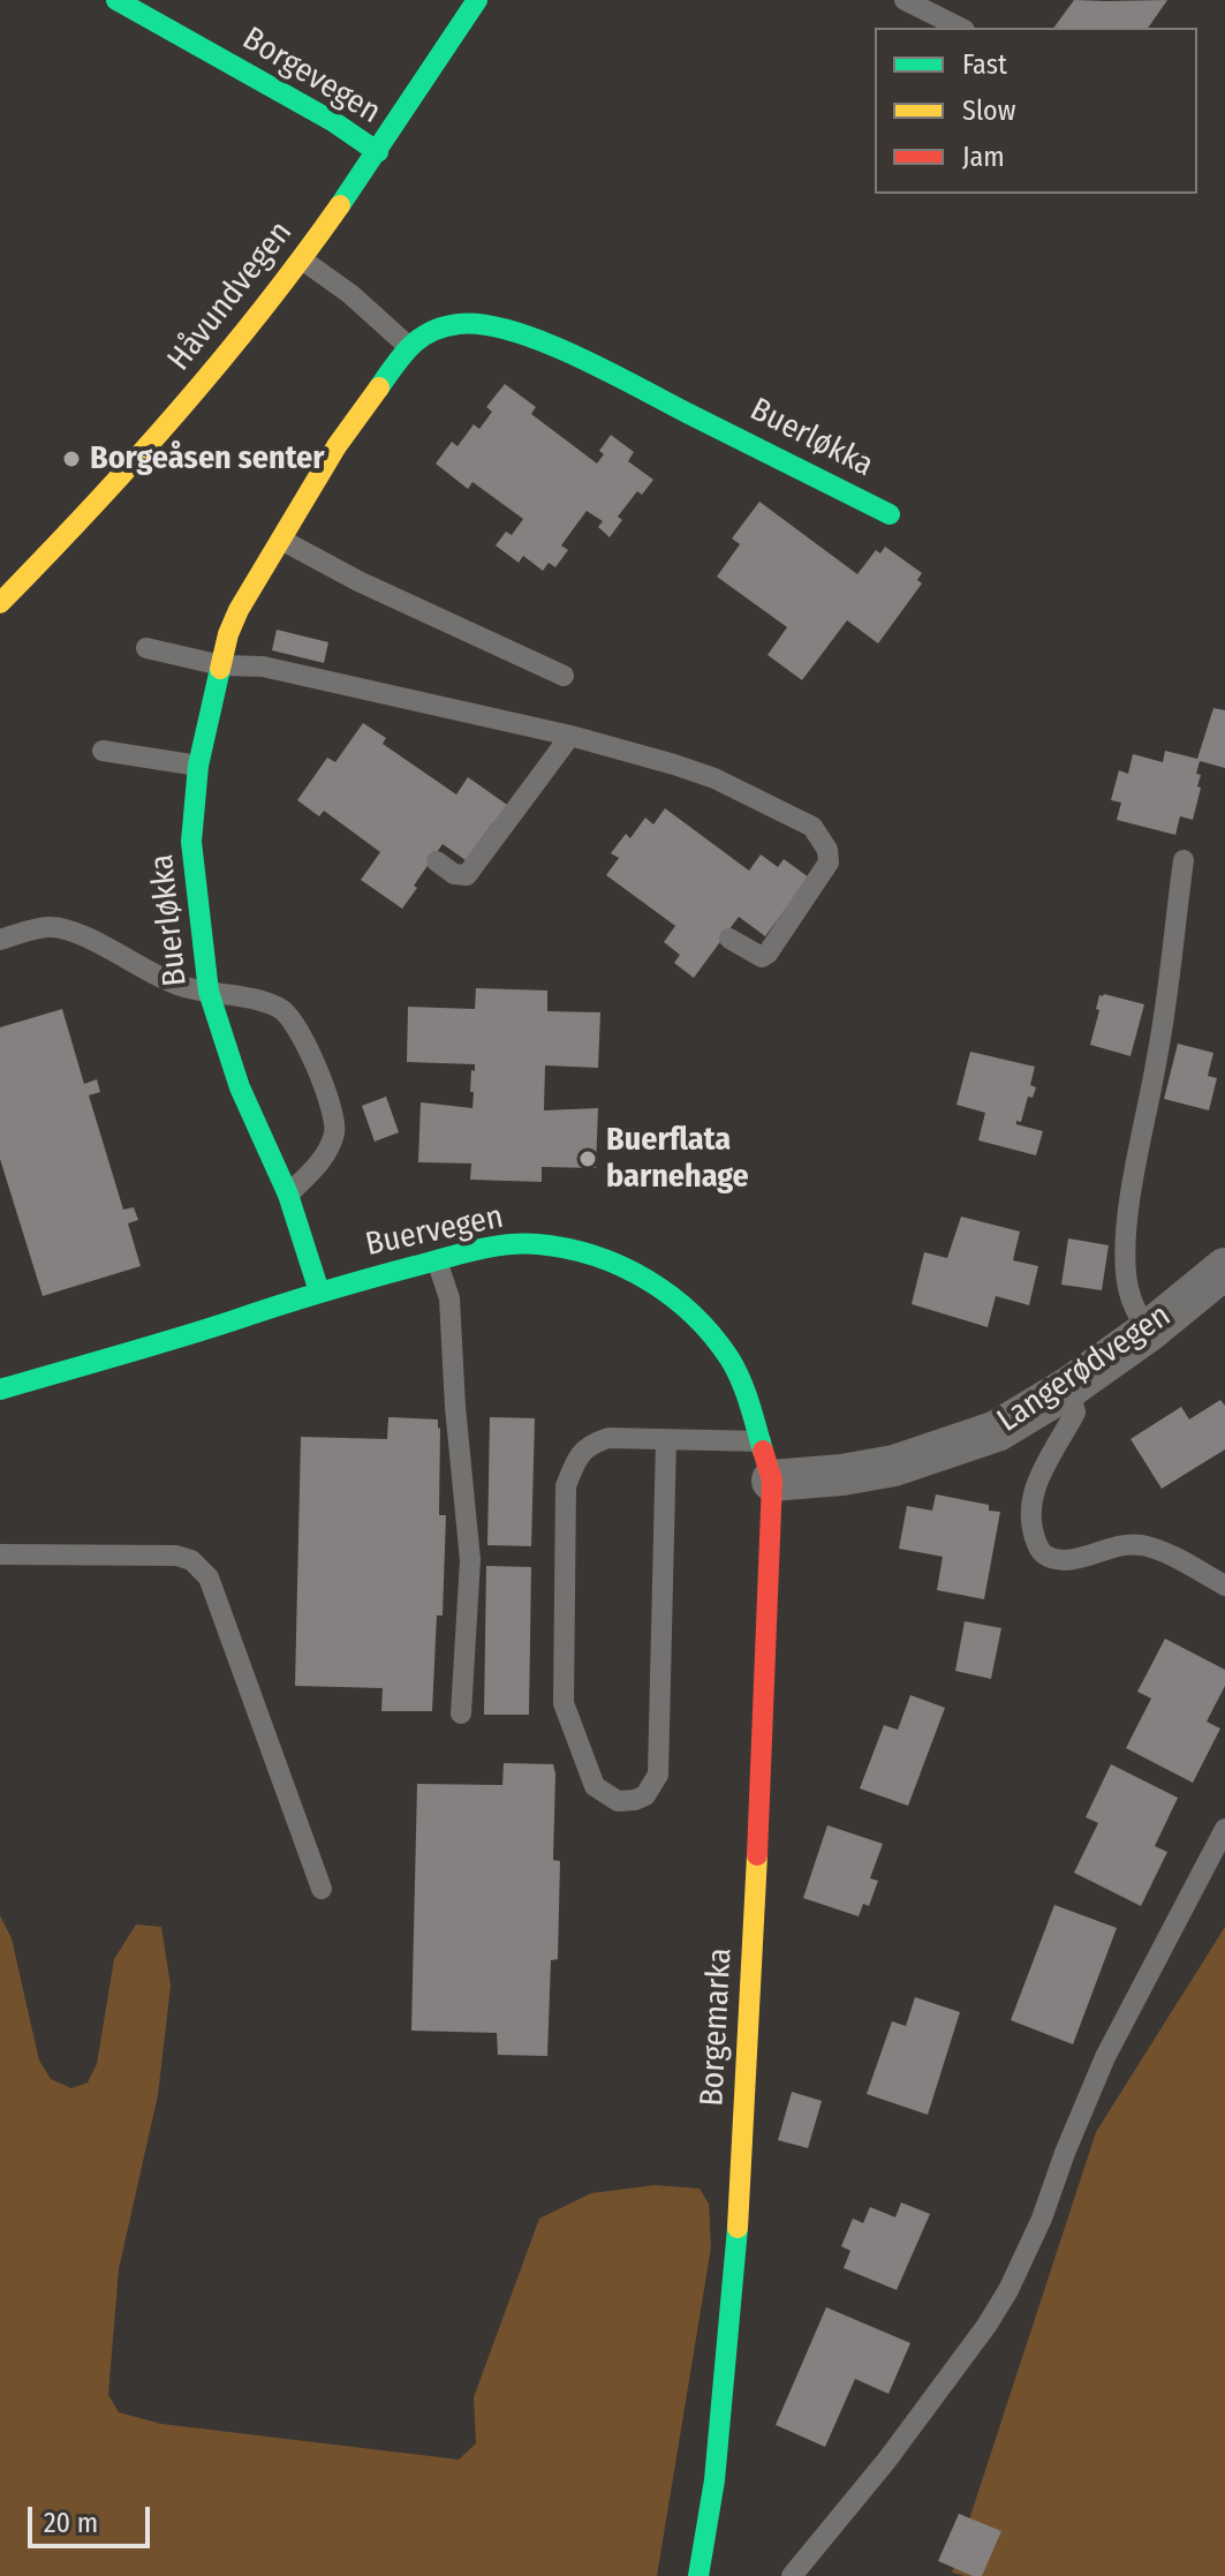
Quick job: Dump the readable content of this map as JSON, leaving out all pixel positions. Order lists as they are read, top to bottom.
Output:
{
  "streets": {
    "street": [
      "Borgevegen",
      "Håvundvegen",
      "Buerløkka",
      "Buervegen",
      "Langerødvegen",
      "Borgemarka"
    ]
  },
  "crossings": [
    ["Borgevegen", "Håvundvegen"],
    ["Buerløkka", "Buervegen"],
    ["Buervegen", "Langerødvegen"],
    ["Buervegen", "Borgemarka"],
    ["Langerødvegen", "Borgemarka"]
  ],
  "places": ["Borgeåsen senter", "Buerflata barnehage"],
  "legend": ["Fast", "Slow", "Jam"],
  "scale_bar": "20 m"
}
